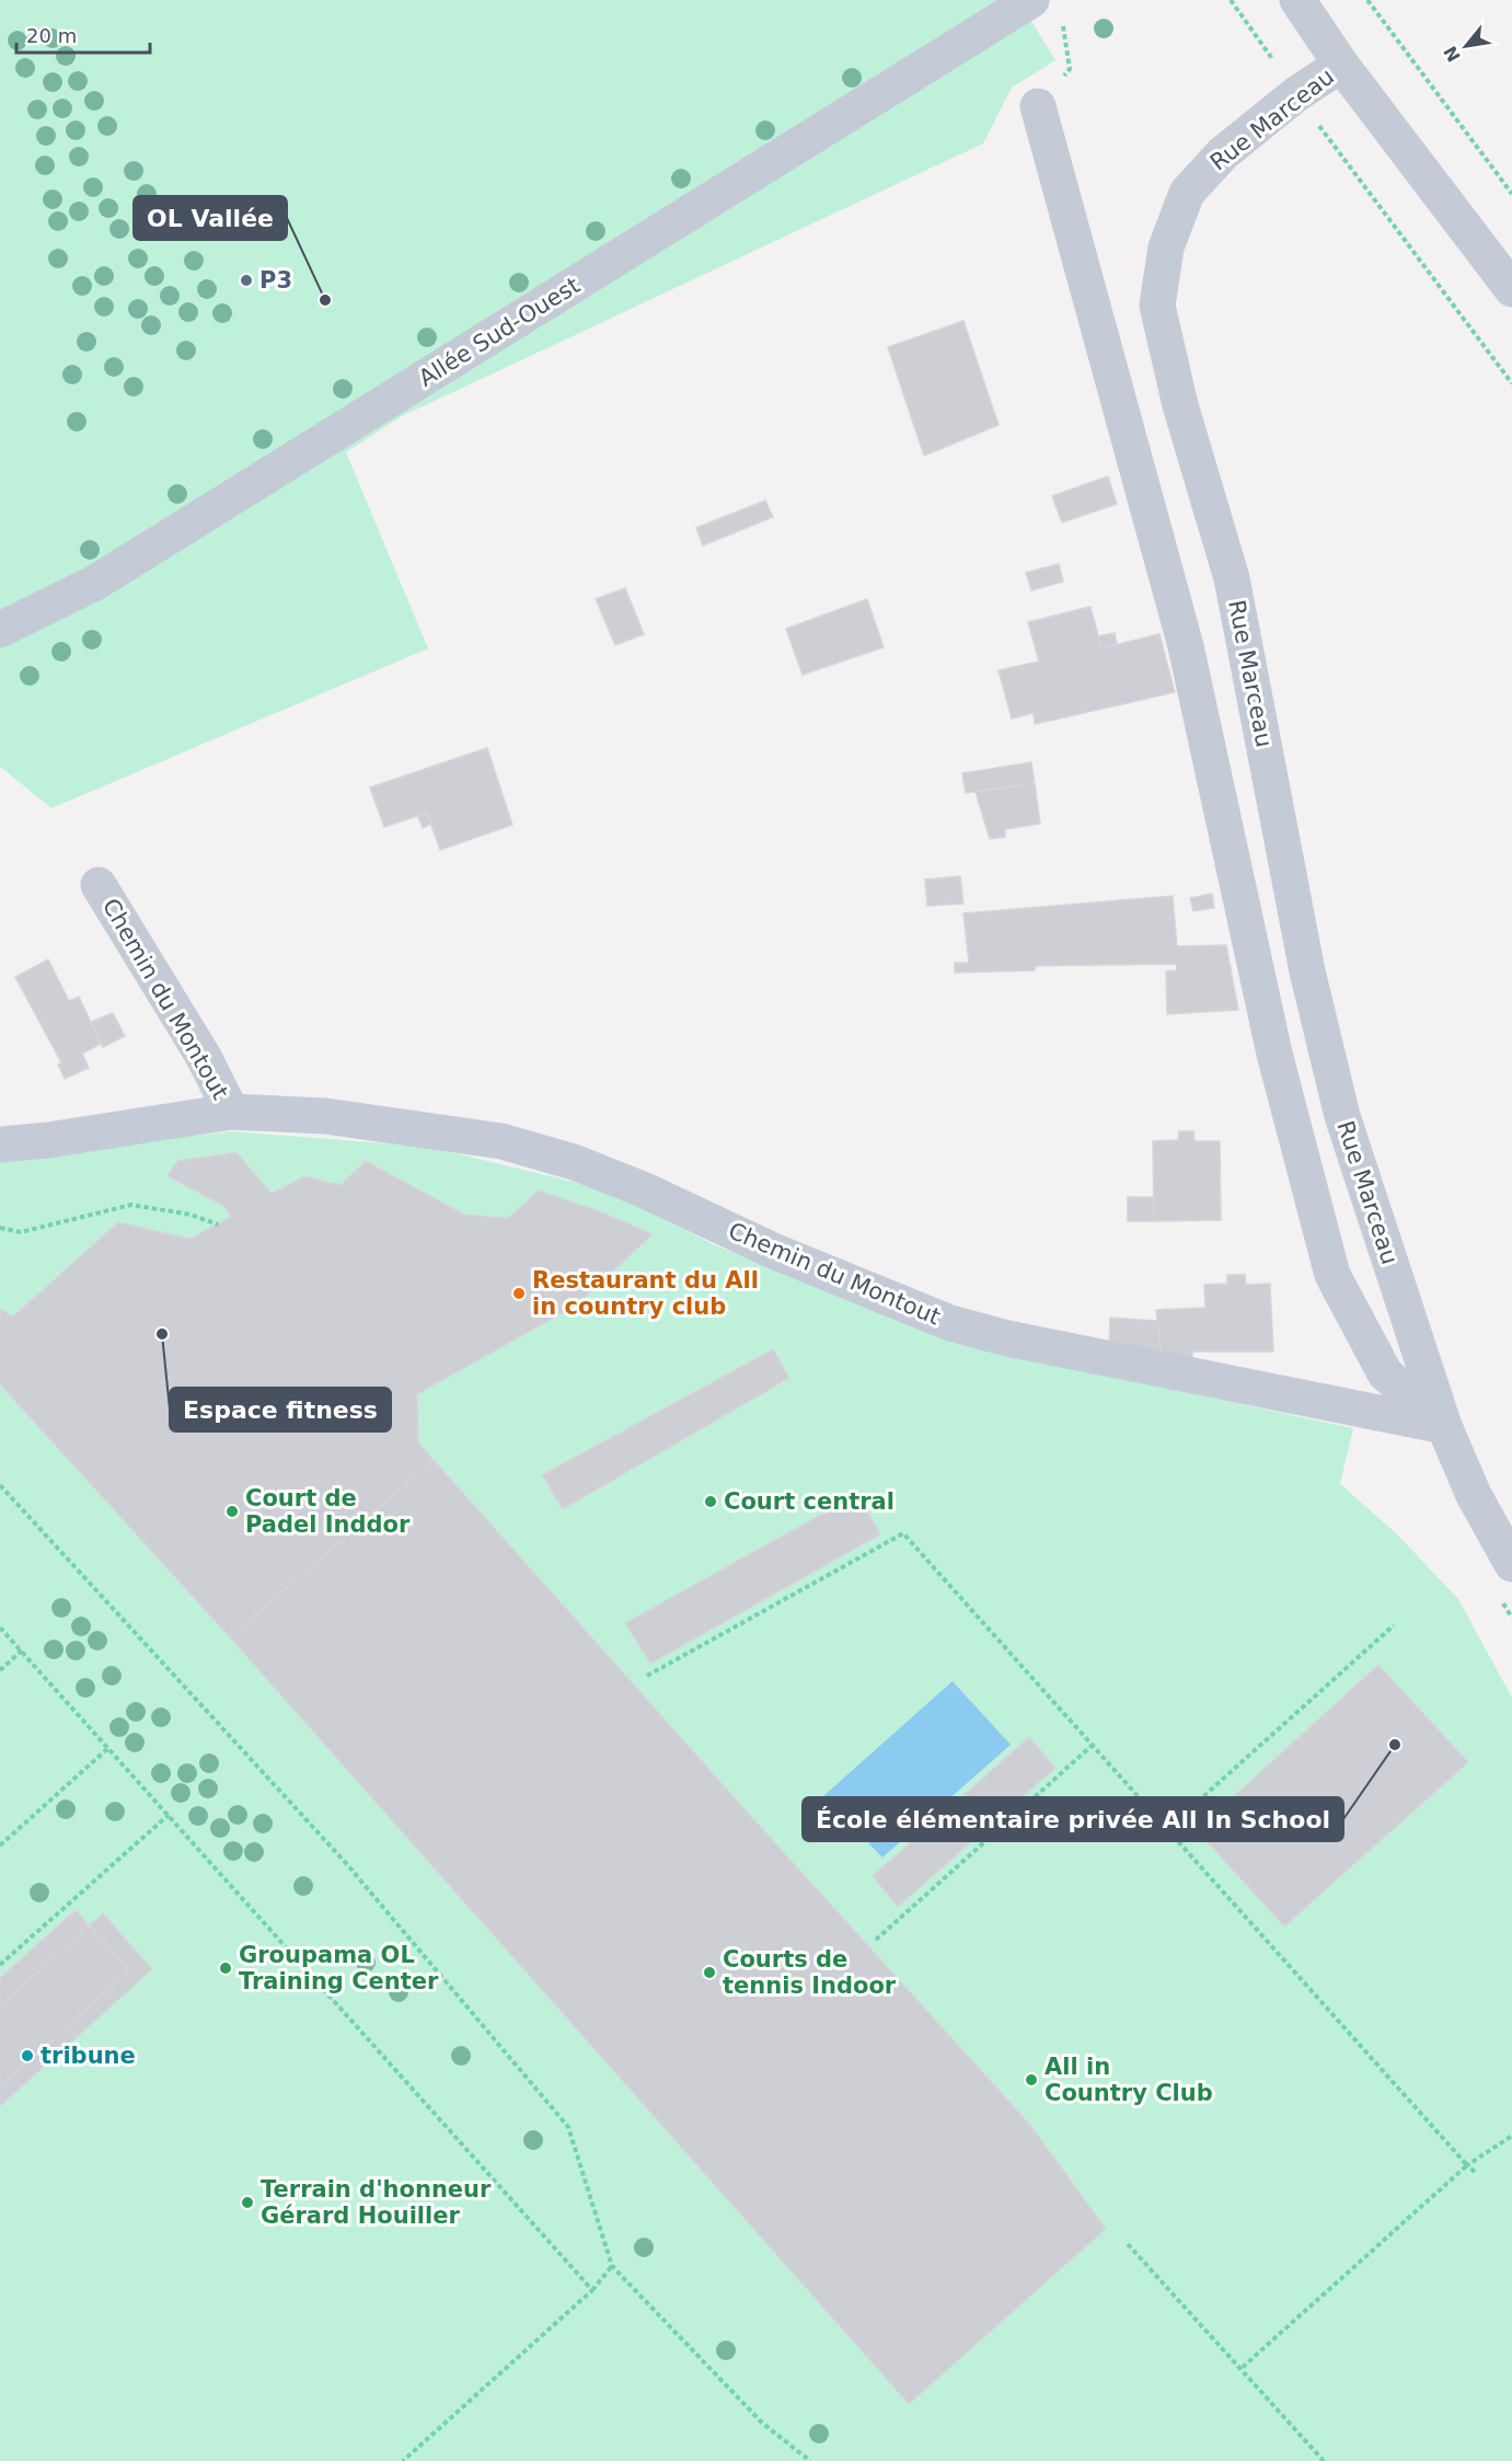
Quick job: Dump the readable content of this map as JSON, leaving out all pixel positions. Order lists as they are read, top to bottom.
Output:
{
  "streets": {
    "street": ["Rue Marceau", "Allée Sud-Ouest", "Chemin du Montout"]
  },
  "crossings": [
    ["Rue Marceau", "Chemin du Montout"]
  ],
  "places": [
    "P3",
    "OL Vallée",
    "Restaurant du All in country club",
    "Espace fitness",
    "Court central",
    "Court de Padel Inddor",
    "École élémentaire privée All In School",
    "Groupama OL Training Center",
    "Courts de tennis Indoor",
    "tribune",
    "All in Country Club",
    "Terrain d'honneur Gérard Houiller"
  ],
  "scale_bar": "20 m",
  "north": "bottom left"
}
